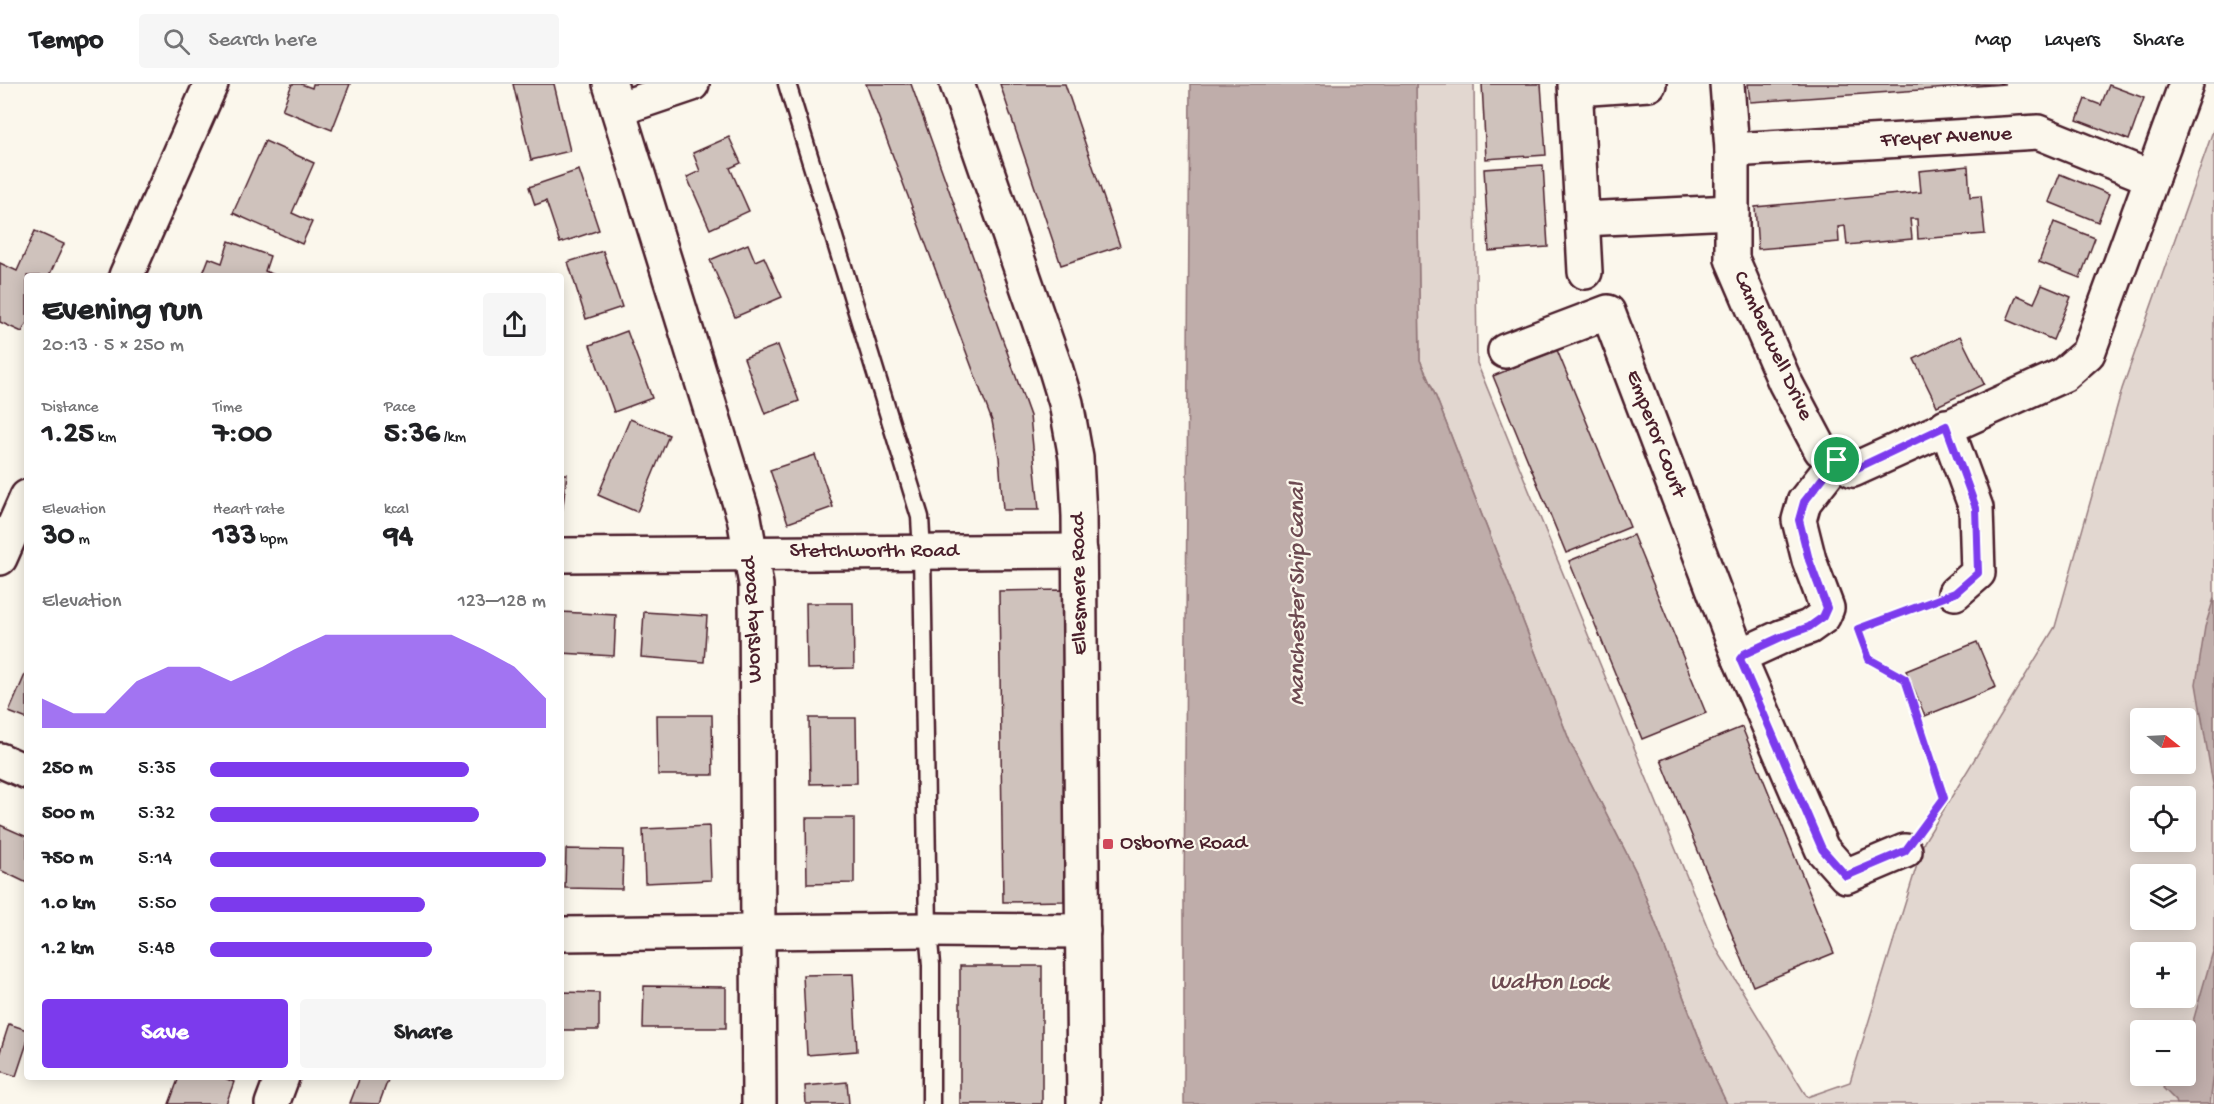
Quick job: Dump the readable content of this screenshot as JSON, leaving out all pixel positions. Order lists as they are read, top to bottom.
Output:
{
  "streets": {
    "street": [
      "Freyer Avenue",
      "Camberwell Drive",
      "Emperor Court",
      "Stetchworth Road",
      "Ellesmere Road",
      "Worsley Road"
    ]
  },
  "crossings": [
    ["Freyer Avenue", "Camberwell Drive"],
    ["Stetchworth Road", "Ellesmere Road"],
    ["Stetchworth Road", "Worsley Road"]
  ],
  "water": ["Manchester Ship Canal", "Walton Lock"],
  "places": {
    "transit": ["Osborne Road"]
  },
  "north": "right",
  "page": {
    "header": "Tempo",
    "search": "Search here",
    "nav": ["Map", "Layers", "Share"],
    "heading": ["Evening run", "20:13 · 5 × 250 m"],
    "stats": [
      ["Distance", "1.25 km"],
      ["Time", "7:00"],
      ["Pace", "5:36 /km"],
      ["Elevation", "30 m"],
      ["Heart rate", "133 bpm"],
      ["kcal", "94"]
    ],
    "chart": ["Elevation", "123–128 m"],
    "map_buttons": ["+", "−"],
    "list": [
      {
        "name": "250 m",
        "note": "5:35"
      },
      {
        "name": "500 m",
        "note": "5:32"
      },
      {
        "name": "750 m",
        "note": "5:14"
      },
      {
        "name": "1.0 km",
        "note": "5:50"
      },
      {
        "name": "1.2 km",
        "note": "5:48"
      }
    ],
    "buttons": ["Save", "Share"]
  }
}
